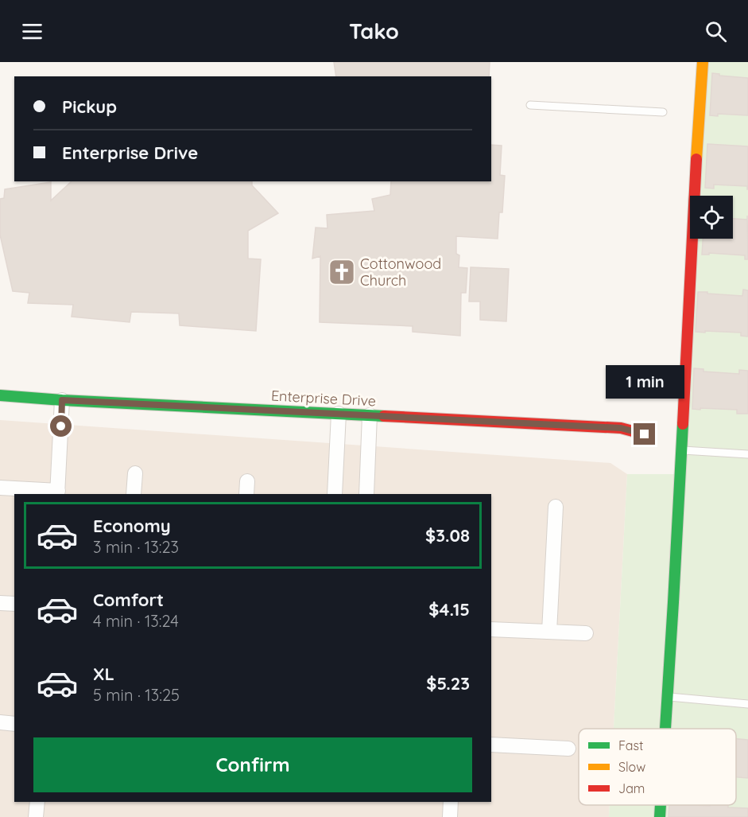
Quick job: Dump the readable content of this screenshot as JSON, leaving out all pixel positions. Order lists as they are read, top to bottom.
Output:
{
  "streets": {
    "street": ["Enterprise Drive"]
  },
  "places": {
    "church": ["Cottonwood Church"]
  },
  "legend": ["Fast", "Slow", "Jam"],
  "page": {
    "header": "Tako",
    "banner": ["Pickup", "Enterprise Drive"],
    "bubble": "1 min",
    "list": [
      {
        "name": "Economy",
        "note": "3 min · 13:23",
        "value": "$3.08"
      },
      {
        "name": "Comfort",
        "note": "4 min · 13:24",
        "value": "$4.15"
      },
      {
        "name": "XL",
        "note": "5 min · 13:25",
        "value": "$5.23"
      }
    ],
    "buttons": "Confirm"
  }
}
